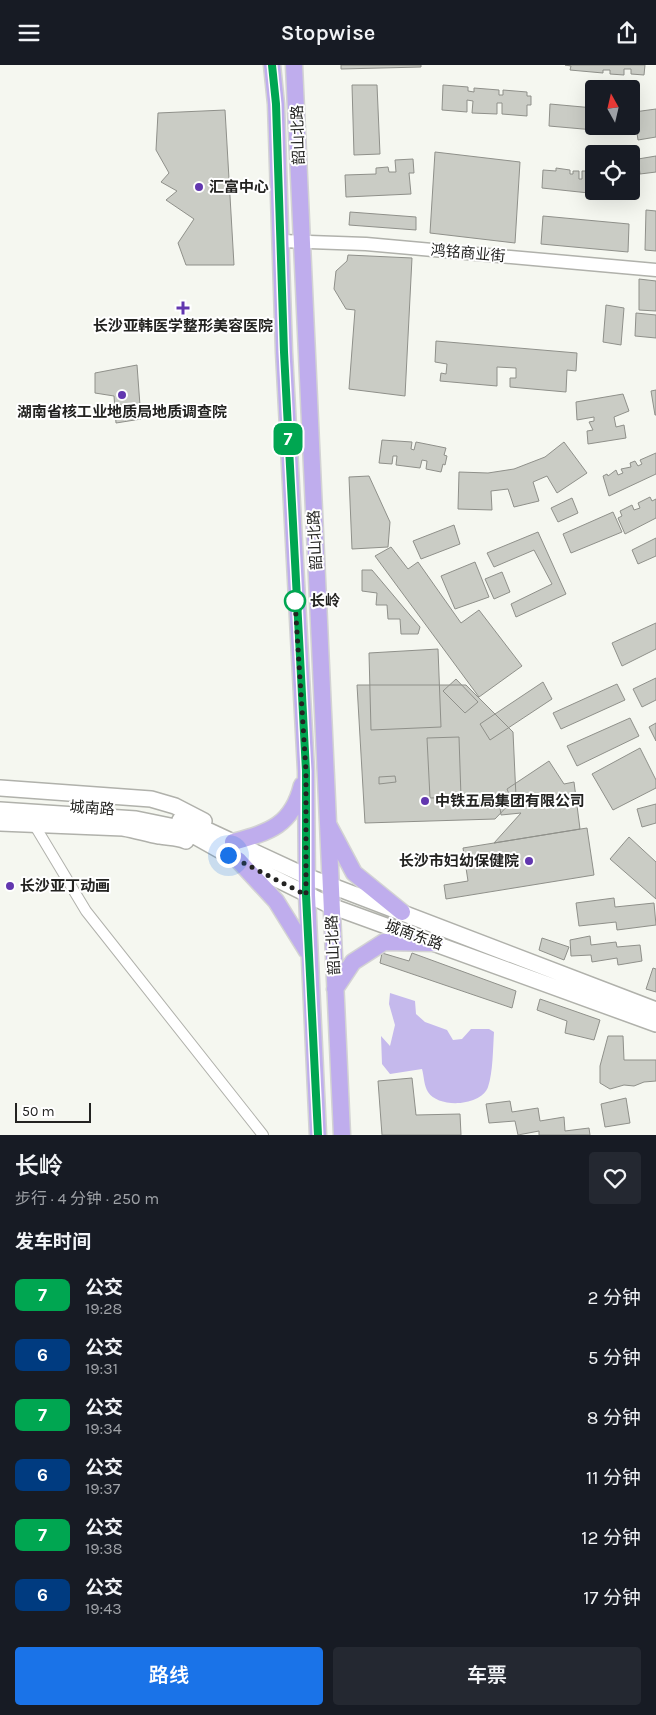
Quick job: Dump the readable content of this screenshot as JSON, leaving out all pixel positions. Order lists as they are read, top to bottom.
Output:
{
  "streets": {
    "main road": ["韶山北路", "城南路", "城南东路"],
    "street": ["鸿铭商业街"]
  },
  "crossings": [
    ["韶山北路", "鸿铭商业街"],
    ["韶山北路", "城南东路"],
    ["城南路", "城南东路"]
  ],
  "places": {
    "other": [
      "汇富中心",
      "湖南省核工业地质局地质调查院",
      "长岭",
      "中铁五局集团有限公司",
      "长沙市妇幼保健院",
      "长沙亚丁动画"
    ],
    "health": ["长沙亚韩医学整形美容医院"]
  },
  "lines": ["bus line 7"],
  "scale_bar": "50 m",
  "north": "top",
  "page": {
    "header": "Stopwise",
    "on_map": "7",
    "scale": "50 m",
    "heading": [
      ["长岭", "步行 · 4 分钟 · 250 m"],
      "发车时间"
    ],
    "list": [
      {
        "mark": "7",
        "name": "公交",
        "note": "19:28",
        "value": "2 分钟"
      },
      {
        "mark": "6",
        "name": "公交",
        "note": "19:31",
        "value": "5 分钟"
      },
      {
        "mark": "7",
        "name": "公交",
        "note": "19:34",
        "value": "8 分钟"
      },
      {
        "mark": "6",
        "name": "公交",
        "note": "19:37",
        "value": "11 分钟"
      },
      {
        "mark": "7",
        "name": "公交",
        "note": "19:38",
        "value": "12 分钟"
      },
      {
        "mark": "6",
        "name": "公交",
        "note": "19:43",
        "value": "17 分钟"
      }
    ],
    "buttons": ["路线", "车票"]
  }
}
